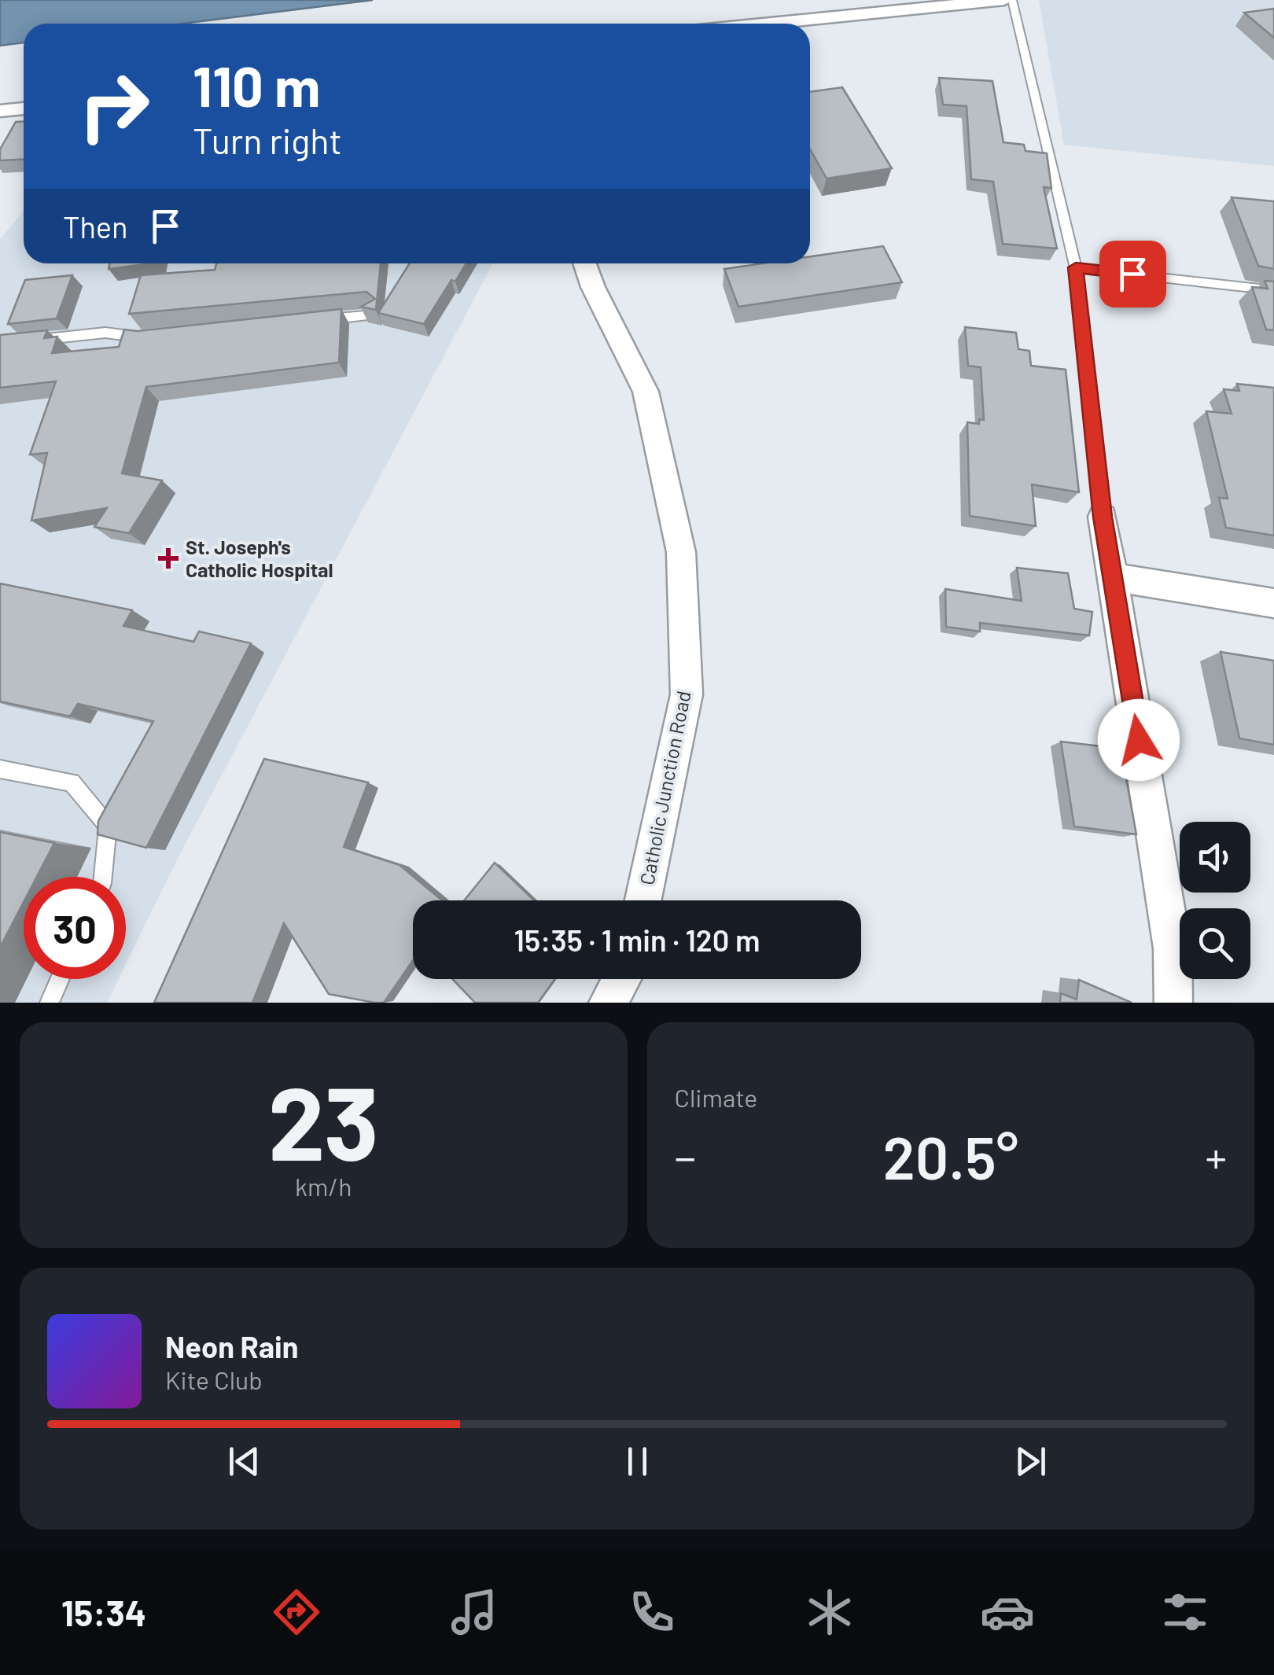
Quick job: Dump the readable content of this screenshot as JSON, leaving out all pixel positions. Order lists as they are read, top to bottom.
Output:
{
  "streets": {
    "street": ["Catholic Junction Road"]
  },
  "places": {
    "health": ["St. Joseph's Catholic Hospital"]
  },
  "page": {
    "turn": ["110 m", "Turn right"],
    "then": "Then",
    "limit": "30",
    "trip": "15:35 · 1 min · 120 m",
    "tile": [
      ["23", "km/h"],
      "Climate"
    ],
    "heat": ["−", "20.5°", "+"],
    "song": ["Neon Rain", "Kite Club"],
    "tabs": "15:34"
  }
}
